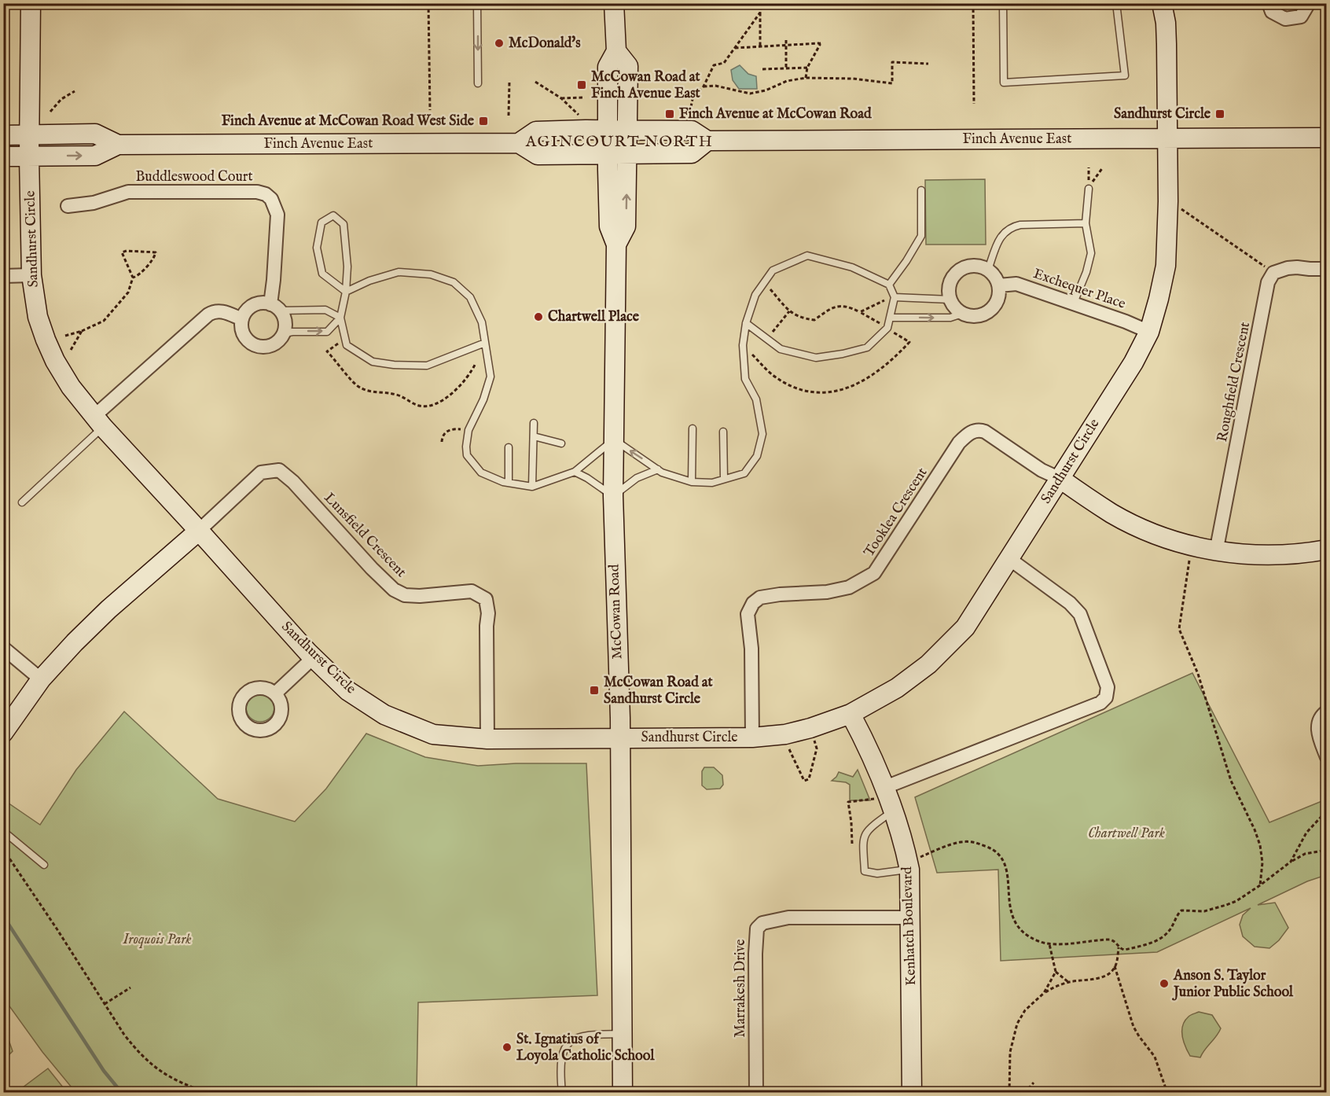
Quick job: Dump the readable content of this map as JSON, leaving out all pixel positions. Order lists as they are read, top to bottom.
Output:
{
  "streets": {
    "street": [
      "Finch Avenue East",
      "Buddleswood Court",
      "Sandhurst Circle",
      "Exchequer Place",
      "Roughfield Crescent",
      "Tooklea Crescent",
      "Lunsfield Crescent",
      "McCowan Road",
      "Kenhatch Boulevard",
      "Marrakesh Drive"
    ]
  },
  "crossings": [
    ["Finch Avenue East", "Sandhurst Circle"],
    ["Finch Avenue East", "McCowan Road"],
    ["Sandhurst Circle", "Exchequer Place"],
    ["Sandhurst Circle", "Tooklea Crescent"],
    ["Sandhurst Circle", "Lunsfield Crescent"],
    ["Sandhurst Circle", "McCowan Road"],
    ["Sandhurst Circle", "Kenhatch Boulevard"],
    ["Kenhatch Boulevard", "Marrakesh Drive"]
  ],
  "districts": ["AGINCOURT NORTH"],
  "parks": ["Chartwell Park", "Iroquois Park"],
  "places": {
    "other": [
      "McDonald's",
      "Chartwell Place",
      "Anson S. Taylor Junior Public School",
      "St. Ignatius of Loyola Catholic School"
    ],
    "transit": [
      "McCowan Road at Finch Avenue East",
      "Finch Avenue at McCowan Road",
      "Sandhurst Circle",
      "Finch Avenue at McCowan Road West Side",
      "McCowan Road at Sandhurst Circle"
    ]
  }
}
